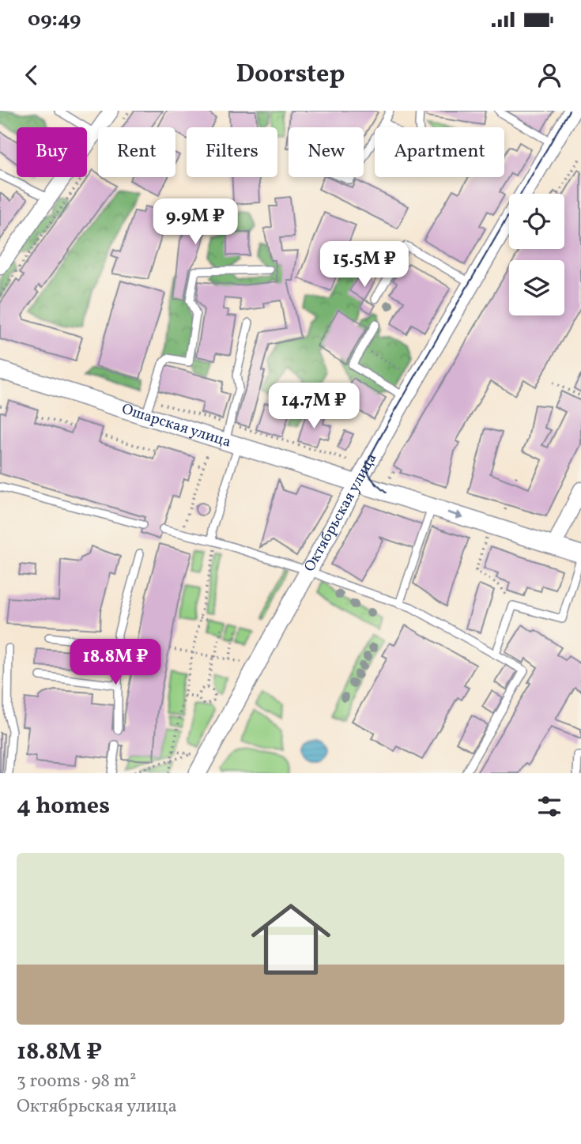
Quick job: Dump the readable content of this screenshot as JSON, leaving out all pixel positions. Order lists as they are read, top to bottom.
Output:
{
  "streets": {
    "street": ["Ошарская улица", "Октябрьская улица"]
  },
  "crossings": [
    ["Ошарская улица", "Октябрьская улица"]
  ],
  "page": {
    "status": "09:49",
    "header": "Doorstep",
    "chip": [
      "Buy",
      "Rent",
      "Filters",
      "New",
      "Apartment"
    ],
    "price": [
      "9.9M ₽",
      "15.5M ₽",
      "14.7M ₽",
      "18.8M ₽"
    ],
    "heading": "4 homes",
    "list": [
      {
        "name": "18.8M ₽",
        "note": "3 rooms · 98 m² · Октябрьская улица"
      }
    ]
  }
}
